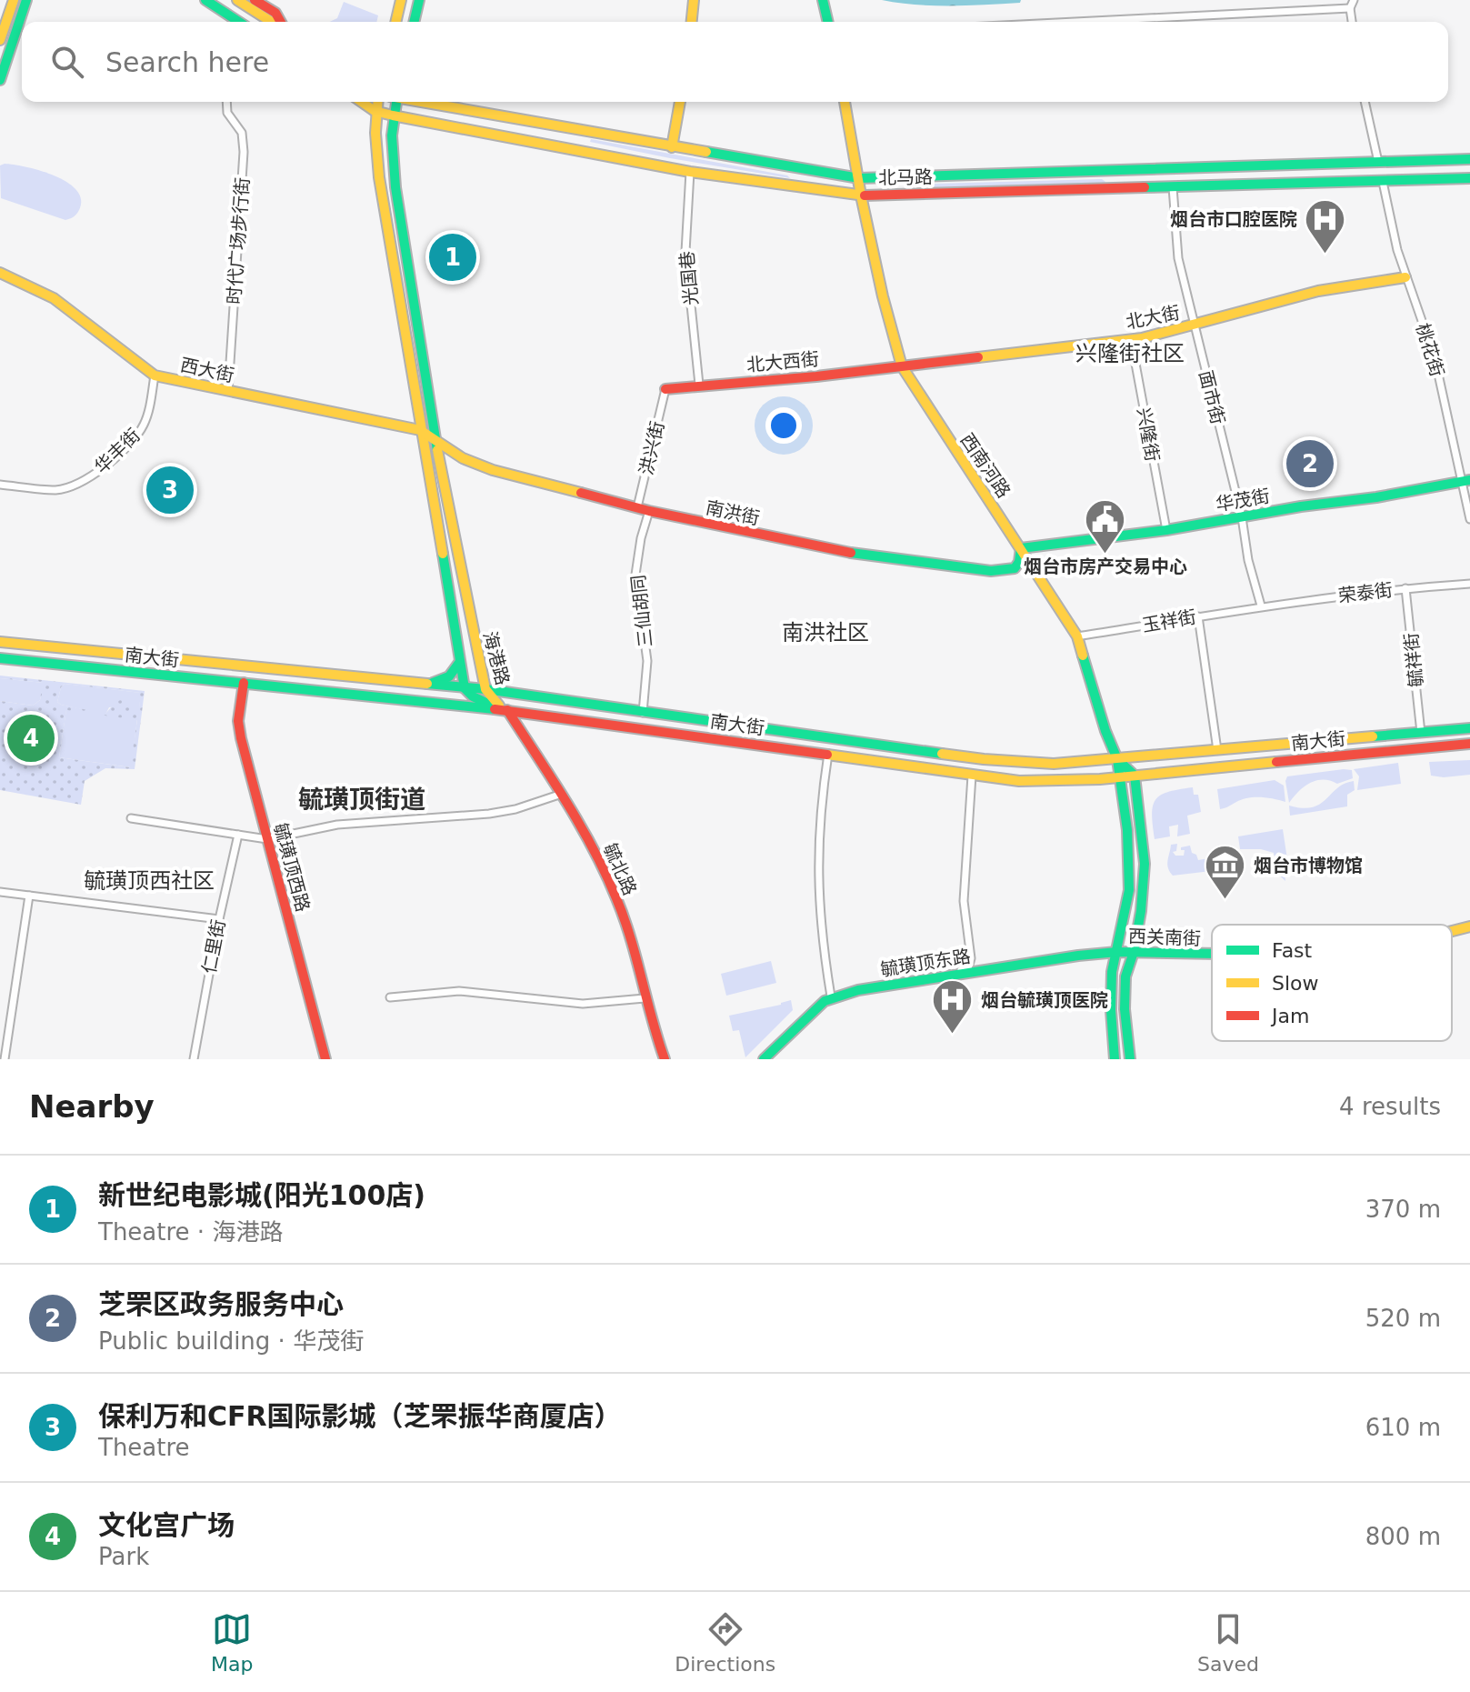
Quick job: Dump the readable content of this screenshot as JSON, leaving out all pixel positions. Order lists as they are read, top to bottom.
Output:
{
  "streets": {
    "main road": [
      "北马路",
      "北大街",
      "北大西街",
      "西大街",
      "西南河路",
      "华茂街",
      "南洪街",
      "南大街",
      "海港路",
      "毓璜顶西路",
      "毓北路",
      "西关南街",
      "毓璜顶东路"
    ],
    "street": [
      "时代广场步行街",
      "光国巷",
      "桃花街",
      "面市街",
      "兴隆街",
      "洪兴街",
      "华丰街",
      "荣泰街",
      "三仙胡同",
      "玉祥街",
      "毓祥街",
      "仁里街"
    ]
  },
  "crossings": [
    ["北马路", "光国巷"],
    ["北马路", "桃花街"],
    ["北马路", "面市街"],
    ["北马路", "西南河路"],
    ["北马路", "海港路"],
    ["时代广场步行街", "西大街"],
    ["光国巷", "北大西街"],
    ["北大街", "桃花街"],
    ["北大街", "北大西街"],
    ["北大街", "面市街"],
    ["北大街", "兴隆街"],
    ["北大街", "西南河路"],
    ["桃花街", "华茂街"],
    ["北大西街", "洪兴街"],
    ["北大西街", "西南河路"],
    ["西大街", "华丰街"],
    ["西大街", "南洪街"],
    ["西大街", "海港路"],
    ["面市街", "华茂街"],
    ["面市街", "荣泰街"],
    ["面市街", "玉祥街"],
    ["兴隆街", "华茂街"],
    ["洪兴街", "南洪街"],
    ["西南河路", "华茂街"],
    ["西南河路", "南洪街"],
    ["西南河路", "玉祥街"],
    ["西南河路", "南大街"],
    ["西南河路", "西关南街"],
    ["西南河路", "毓璜顶东路"],
    ["华茂街", "南洪街"],
    ["南洪街", "三仙胡同"],
    ["南洪街", "海港路"],
    ["荣泰街", "玉祥街"],
    ["荣泰街", "毓祥街"],
    ["三仙胡同", "南大街"],
    ["南大街", "海港路"],
    ["南大街", "毓祥街"],
    ["南大街", "毓璜顶西路"],
    ["南大街", "毓北路"],
    ["海港路", "毓北路"],
    ["西关南街", "毓璜顶东路"]
  ],
  "districts": [
    "兴隆街社区",
    "南洪社区",
    "毓璜顶街道",
    "毓璜顶西社区"
  ],
  "places": {
    "hospital": ["烟台市口腔医院", "烟台毓璜顶医院"],
    "public building": ["烟台市房产交易中心"],
    "museum": ["烟台市博物馆"]
  },
  "legend": ["Fast", "Slow", "Jam"],
  "page": {
    "search": "Search here",
    "pins": [
      "1",
      "2",
      "3",
      "4"
    ],
    "heading": ["Nearby", "4 results"],
    "list": [
      {
        "mark": "1",
        "name": "新世纪电影城(阳光100店)",
        "note": "Theatre · 海港路",
        "value": "370 m"
      },
      {
        "mark": "2",
        "name": "芝罘区政务服务中心",
        "note": "Public building · 华茂街",
        "value": "520 m"
      },
      {
        "mark": "3",
        "name": "保利万和CFR国际影城（芝罘振华商厦店）",
        "note": "Theatre",
        "value": "610 m"
      },
      {
        "mark": "4",
        "name": "文化宫广场",
        "note": "Park",
        "value": "800 m"
      }
    ],
    "nav": ["Map", "Directions", "Saved"]
  }
}
